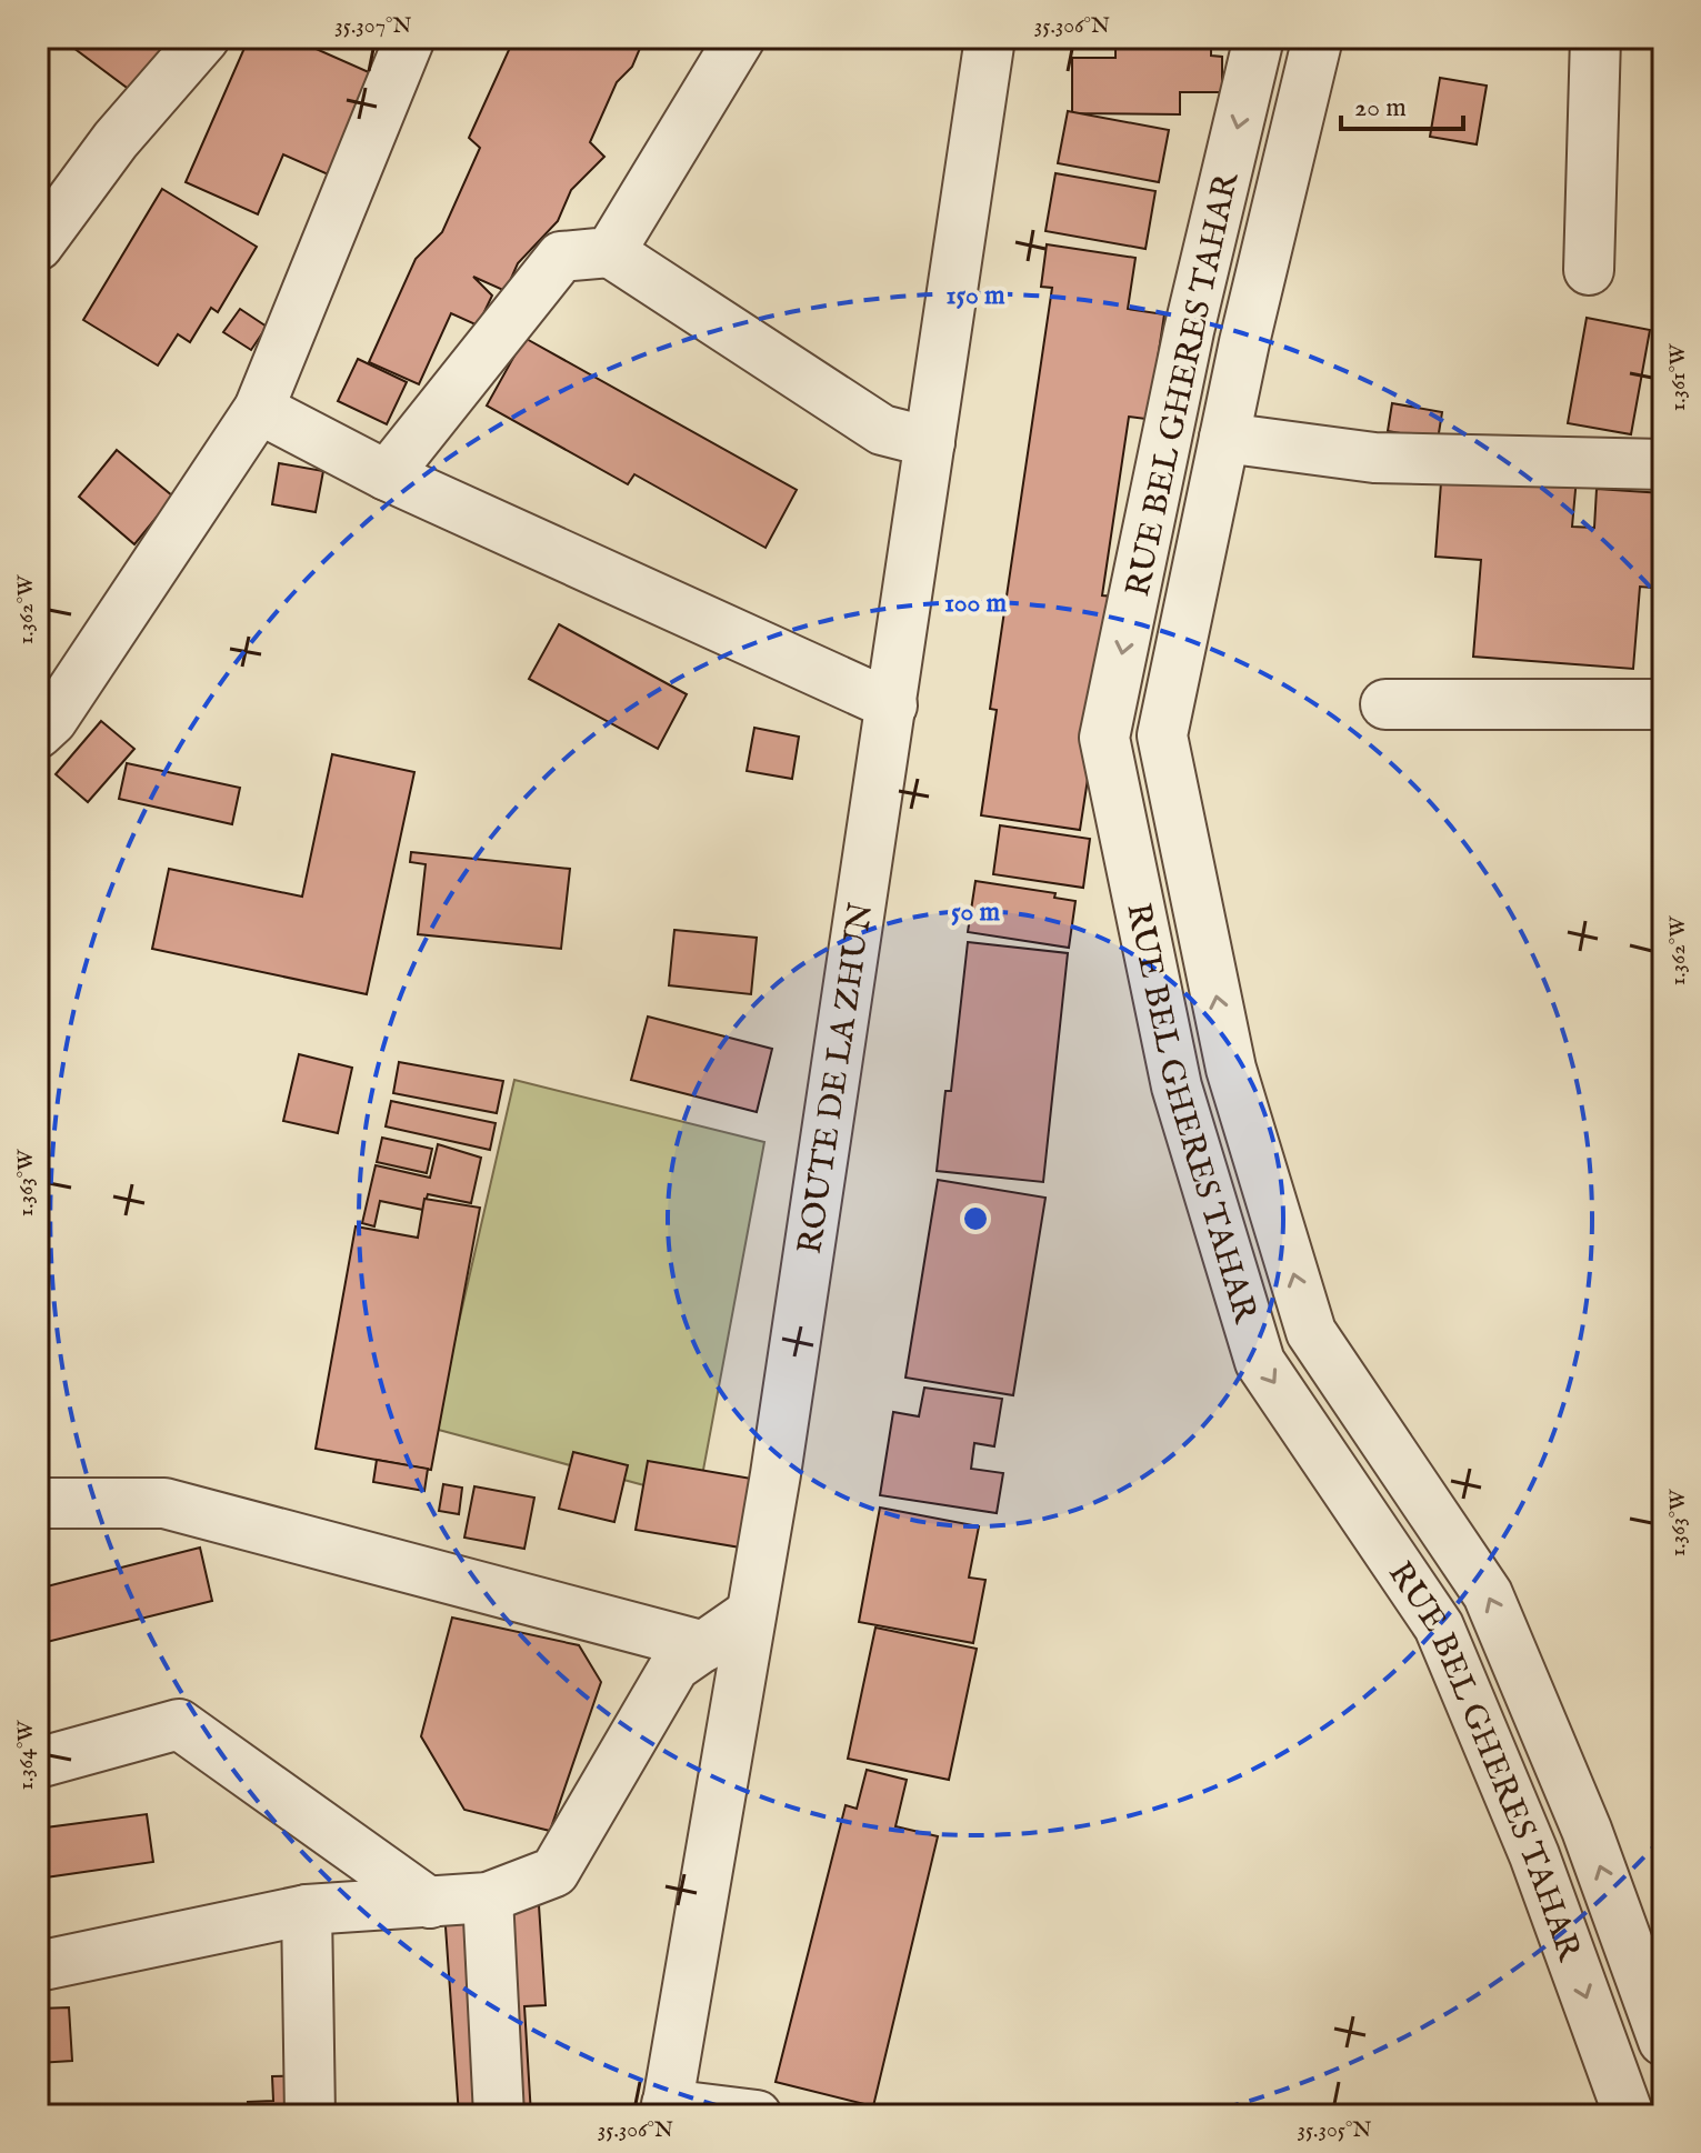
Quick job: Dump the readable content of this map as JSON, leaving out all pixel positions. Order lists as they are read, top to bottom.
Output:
{
  "streets": {
    "street": ["RUE BEL GHERES TAHAR", "ROUTE DE LA ZHUN"]
  },
  "scale_bar": "20 m",
  "coordinates": [
    "35.307°N",
    "35.306°N",
    "1.361°W",
    "1.362°W",
    "1.363°W",
    "1.364°W",
    "35.305°N"
  ],
  "rings": ["150 m", "100 m", "50 m"]
}
